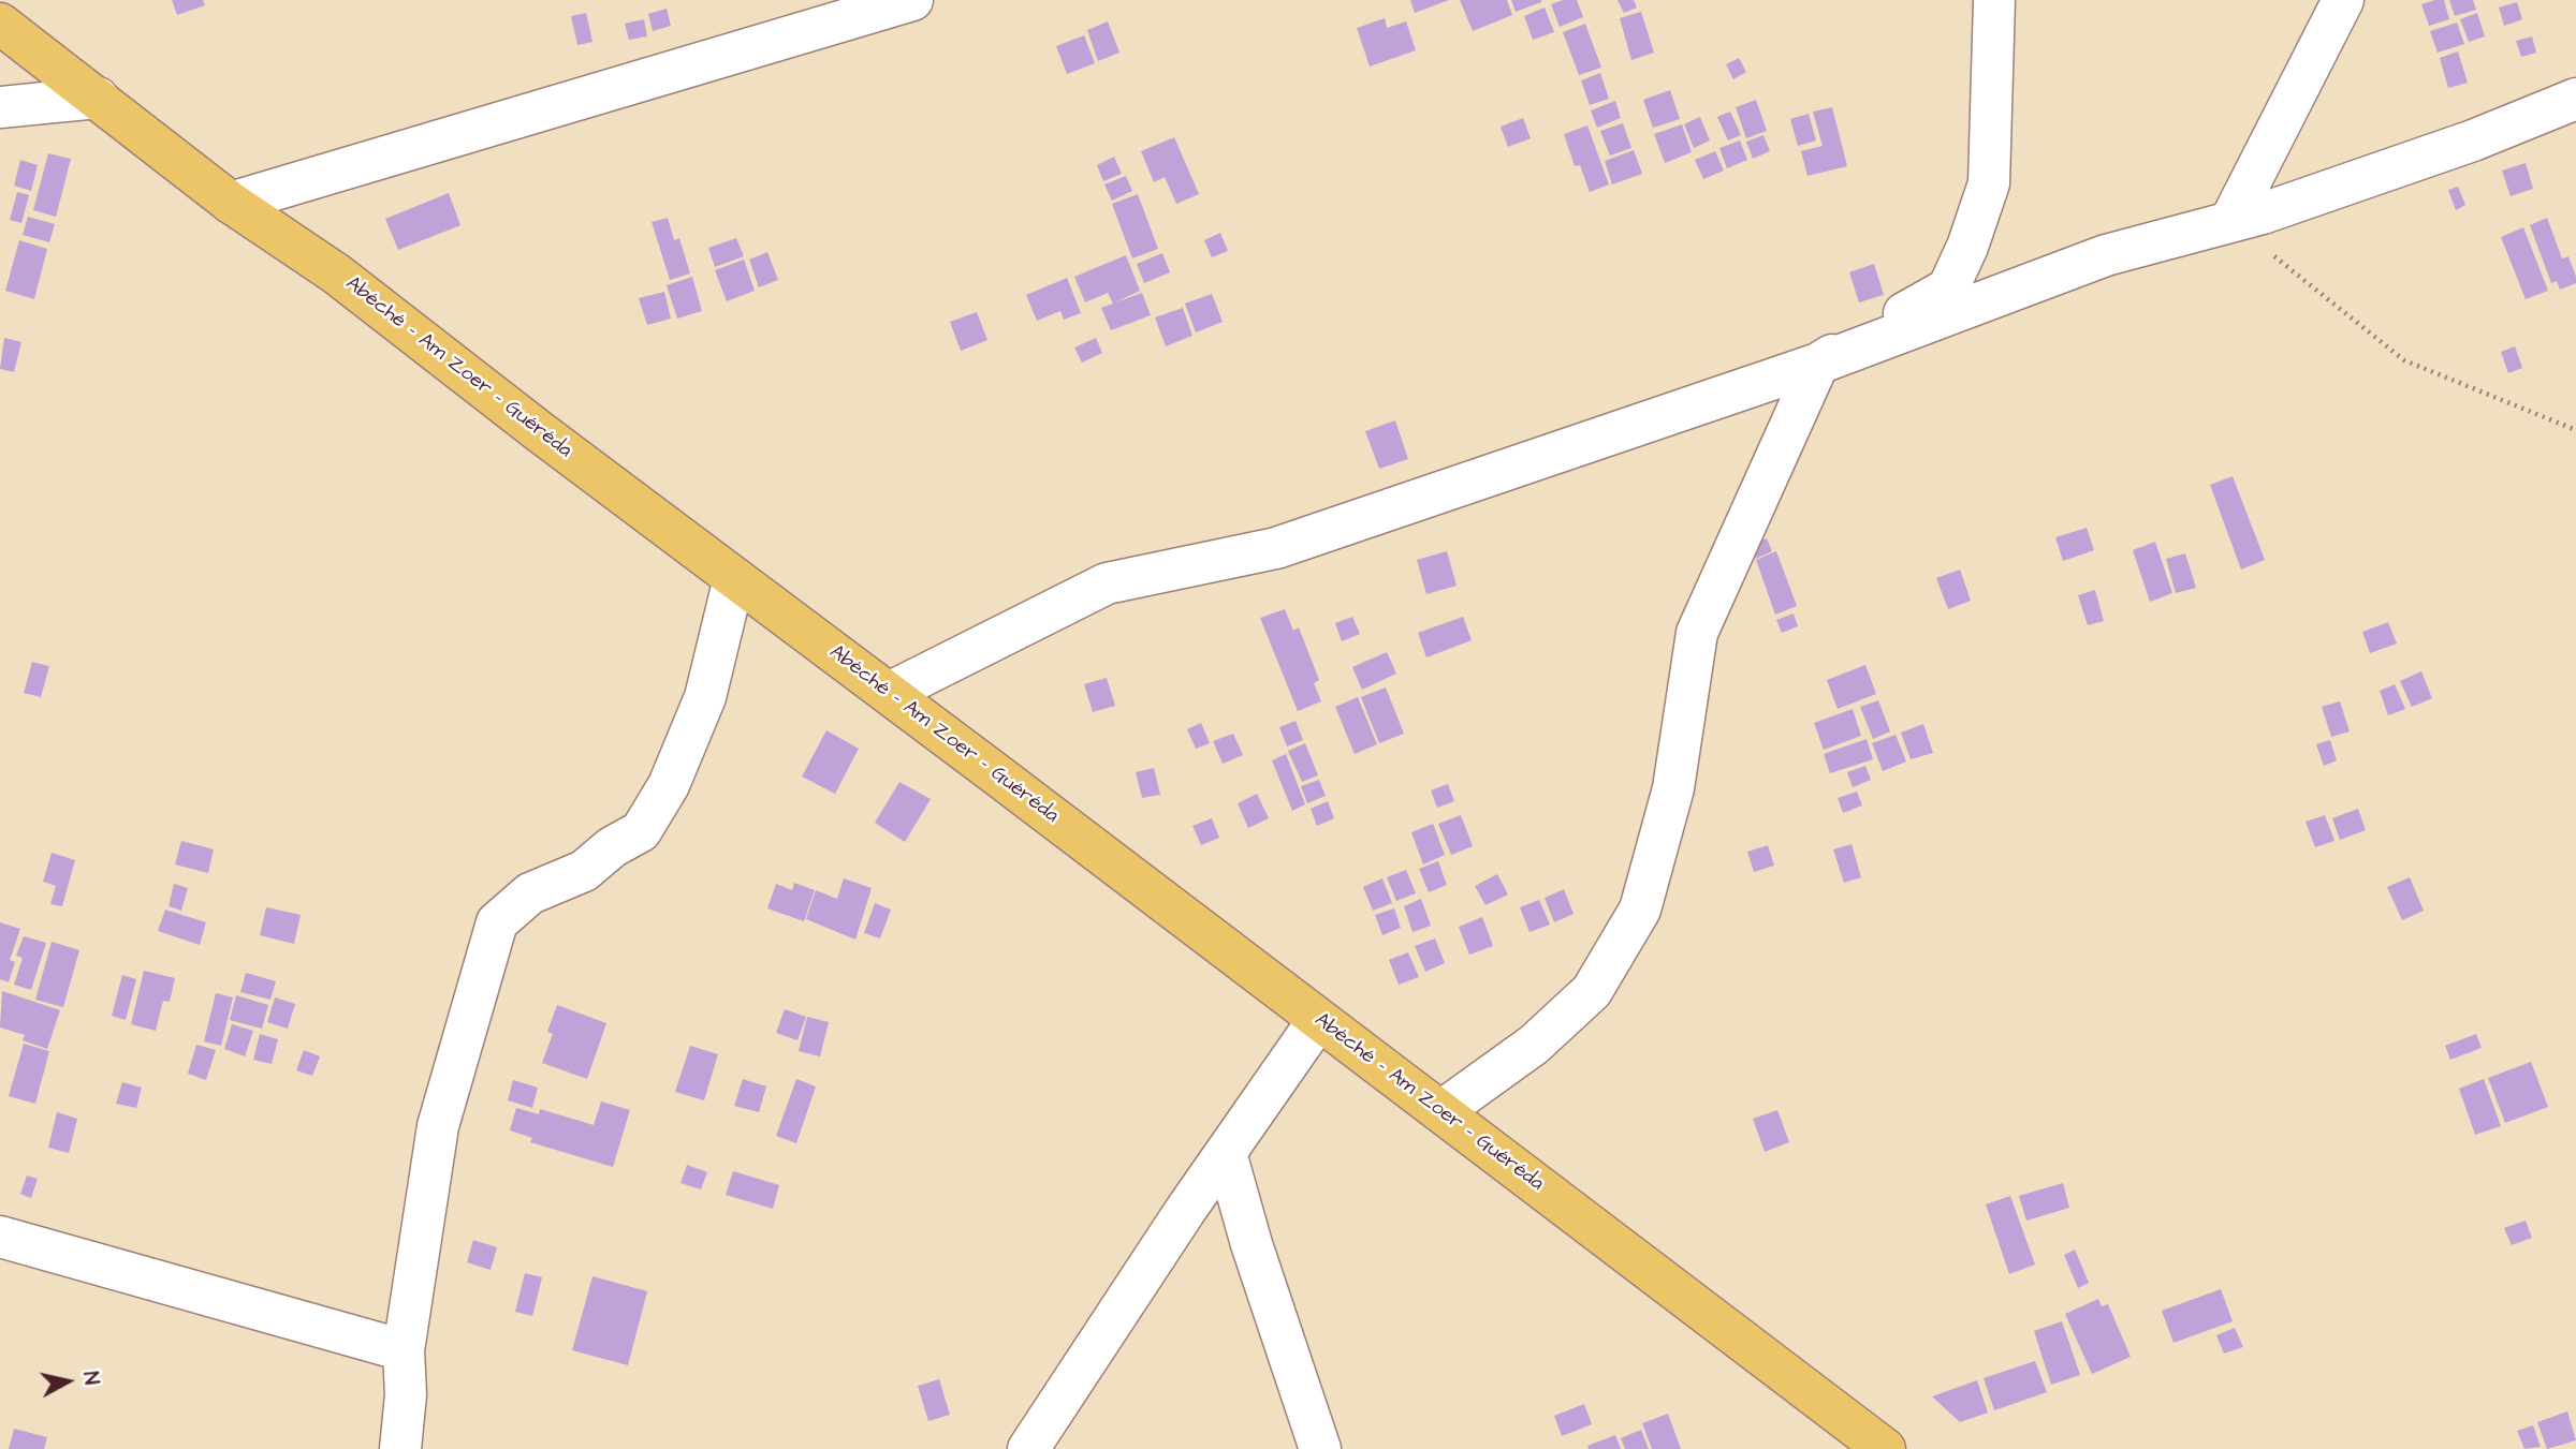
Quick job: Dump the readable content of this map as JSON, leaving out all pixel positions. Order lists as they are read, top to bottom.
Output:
{
  "streets": {
    "main road": ["Abéché - Am Zoer - Guéréda"]
  },
  "north": "right"
}
